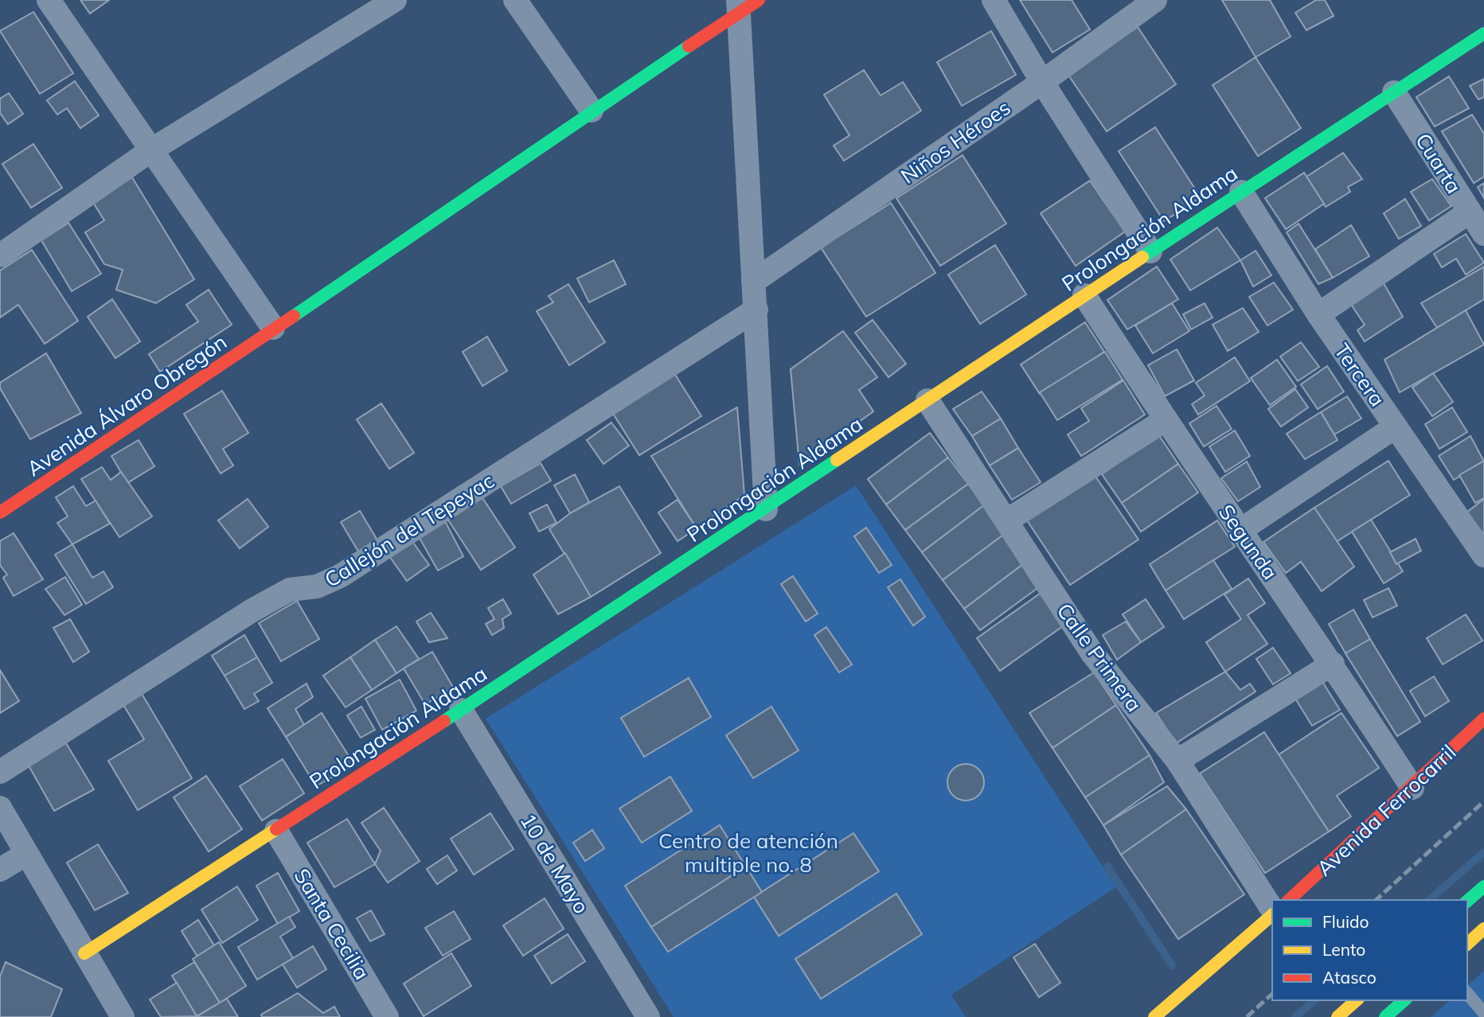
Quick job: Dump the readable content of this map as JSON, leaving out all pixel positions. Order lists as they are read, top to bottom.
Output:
{
  "streets": {
    "street": [
      "Niños Héroes",
      "Cuarta",
      "Prolongación Aldama",
      "Tercera",
      "Avenida Álvaro Obregón",
      "Callejón del Tepeyac",
      "Segunda",
      "Calle Primera",
      "Avenida Ferrocarril",
      "10 de Mayo",
      "Santa Cecilia"
    ]
  },
  "crossings": [
    ["Cuarta", "Prolongación Aldama"],
    ["Prolongación Aldama", "Tercera"],
    ["Prolongación Aldama", "Segunda"],
    ["Prolongación Aldama", "Calle Primera"],
    ["Prolongación Aldama", "10 de Mayo"],
    ["Prolongación Aldama", "Santa Cecilia"],
    ["Segunda", "Avenida Ferrocarril"]
  ],
  "parks": ["Centro de atención multiple no. 8"],
  "legend": ["Fluido", "Lento", "Atasco"]
}
